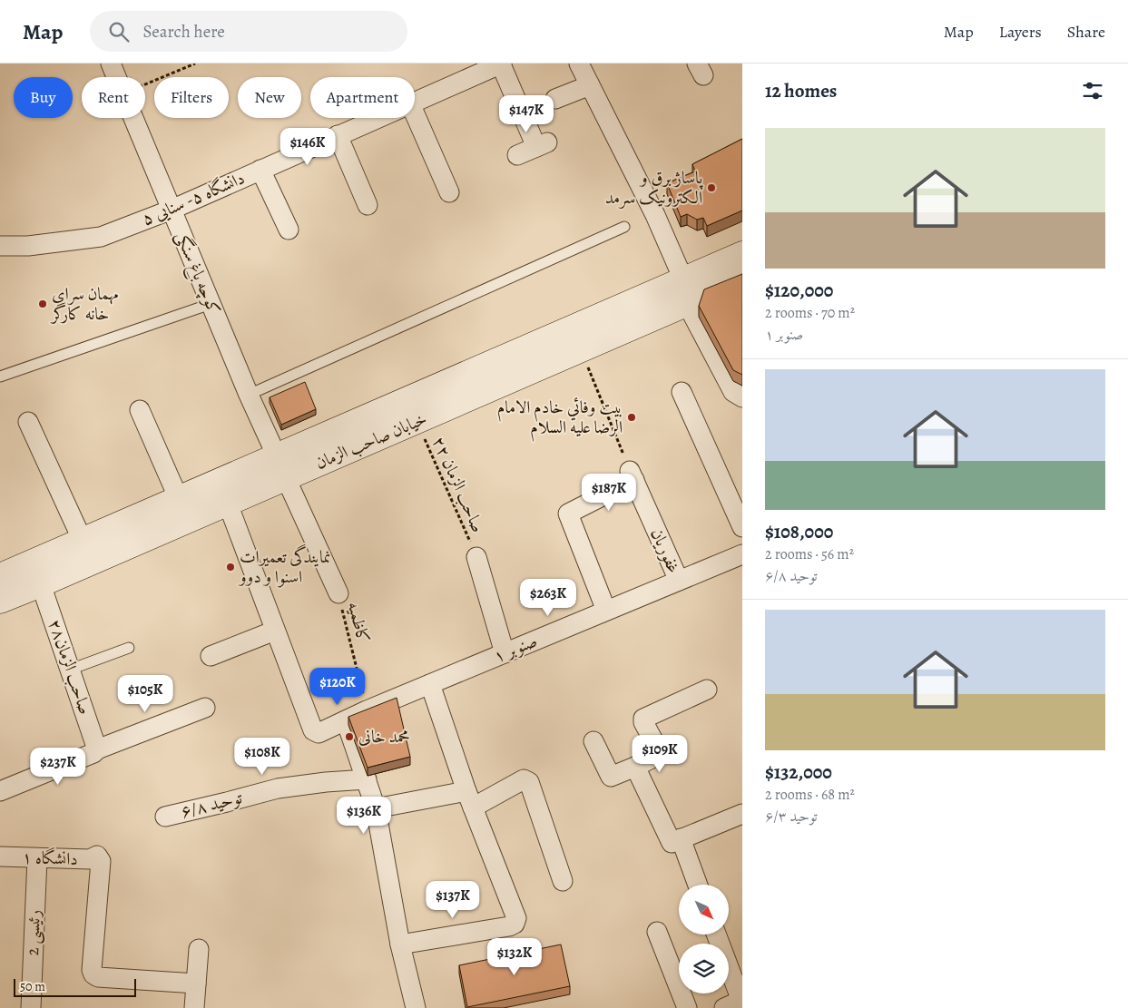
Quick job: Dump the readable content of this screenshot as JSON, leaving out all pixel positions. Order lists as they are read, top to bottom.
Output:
{
  "streets": {
    "main road": ["خیابان صاحب الزمان"],
    "street": [
      "دانشگاه ۵- سنایی ۵",
      "کوچه باغ سنگی",
      "غفوریان",
      "صنوبر ۱",
      "صاحب الزمان۲۸",
      "توحید ۶/۸",
      "دانشگاه ۱",
      "رئیسی 2"
    ],
    "path": ["صاحب الزمان ۲۲", "کاظمیه"]
  },
  "crossings": [
    ["دانشگاه ۵- سنایی ۵", "کوچه باغ سنگی"],
    ["کوچه باغ سنگی", "خیابان صاحب الزمان"],
    ["کوچه باغ سنگی", "کاظمیه"],
    ["خیابان صاحب الزمان", "صاحب الزمان ۲۲"],
    ["خیابان صاحب الزمان", "صاحب الزمان۲۸"],
    ["غفوریان", "صنوبر ۱"],
    ["کاظمیه", "صنوبر ۱"],
    ["دانشگاه ۱", "رئیسی 2"]
  ],
  "places": [
    "پاساژ برق و الکترونیک سرمد",
    "مهمان سرای خانه کارگر",
    "بيت وفائي خادم الامام الرضا عليه السلام",
    "نمایندگی تعمیرات اسنوا و دوو",
    "محمد خانی"
  ],
  "scale_bar": "50 m",
  "north": "bottom right",
  "page": {
    "header": "Map",
    "search": "Search here",
    "nav": ["Map", "Layers", "Share"],
    "heading": "12 homes",
    "chip": [
      "Buy",
      "Rent",
      "Filters",
      "New",
      "Apartment"
    ],
    "price": [
      "$147K",
      "$146K",
      "$187K",
      "$263K",
      "$120K",
      "$105K",
      "$109K",
      "$108K",
      "$237K",
      "$136K",
      "$137K",
      "$132K"
    ],
    "list": [
      {
        "name": "$120,000",
        "note": "2 rooms · 70 m² · صنوبر ۱"
      },
      {
        "name": "$108,000",
        "note": "2 rooms · 56 m² · توحید ۶/۸"
      },
      {
        "name": "$132,000",
        "note": "2 rooms · 68 m² · توحید ۶/۳"
      }
    ],
    "scale": "50 m"
  }
}
